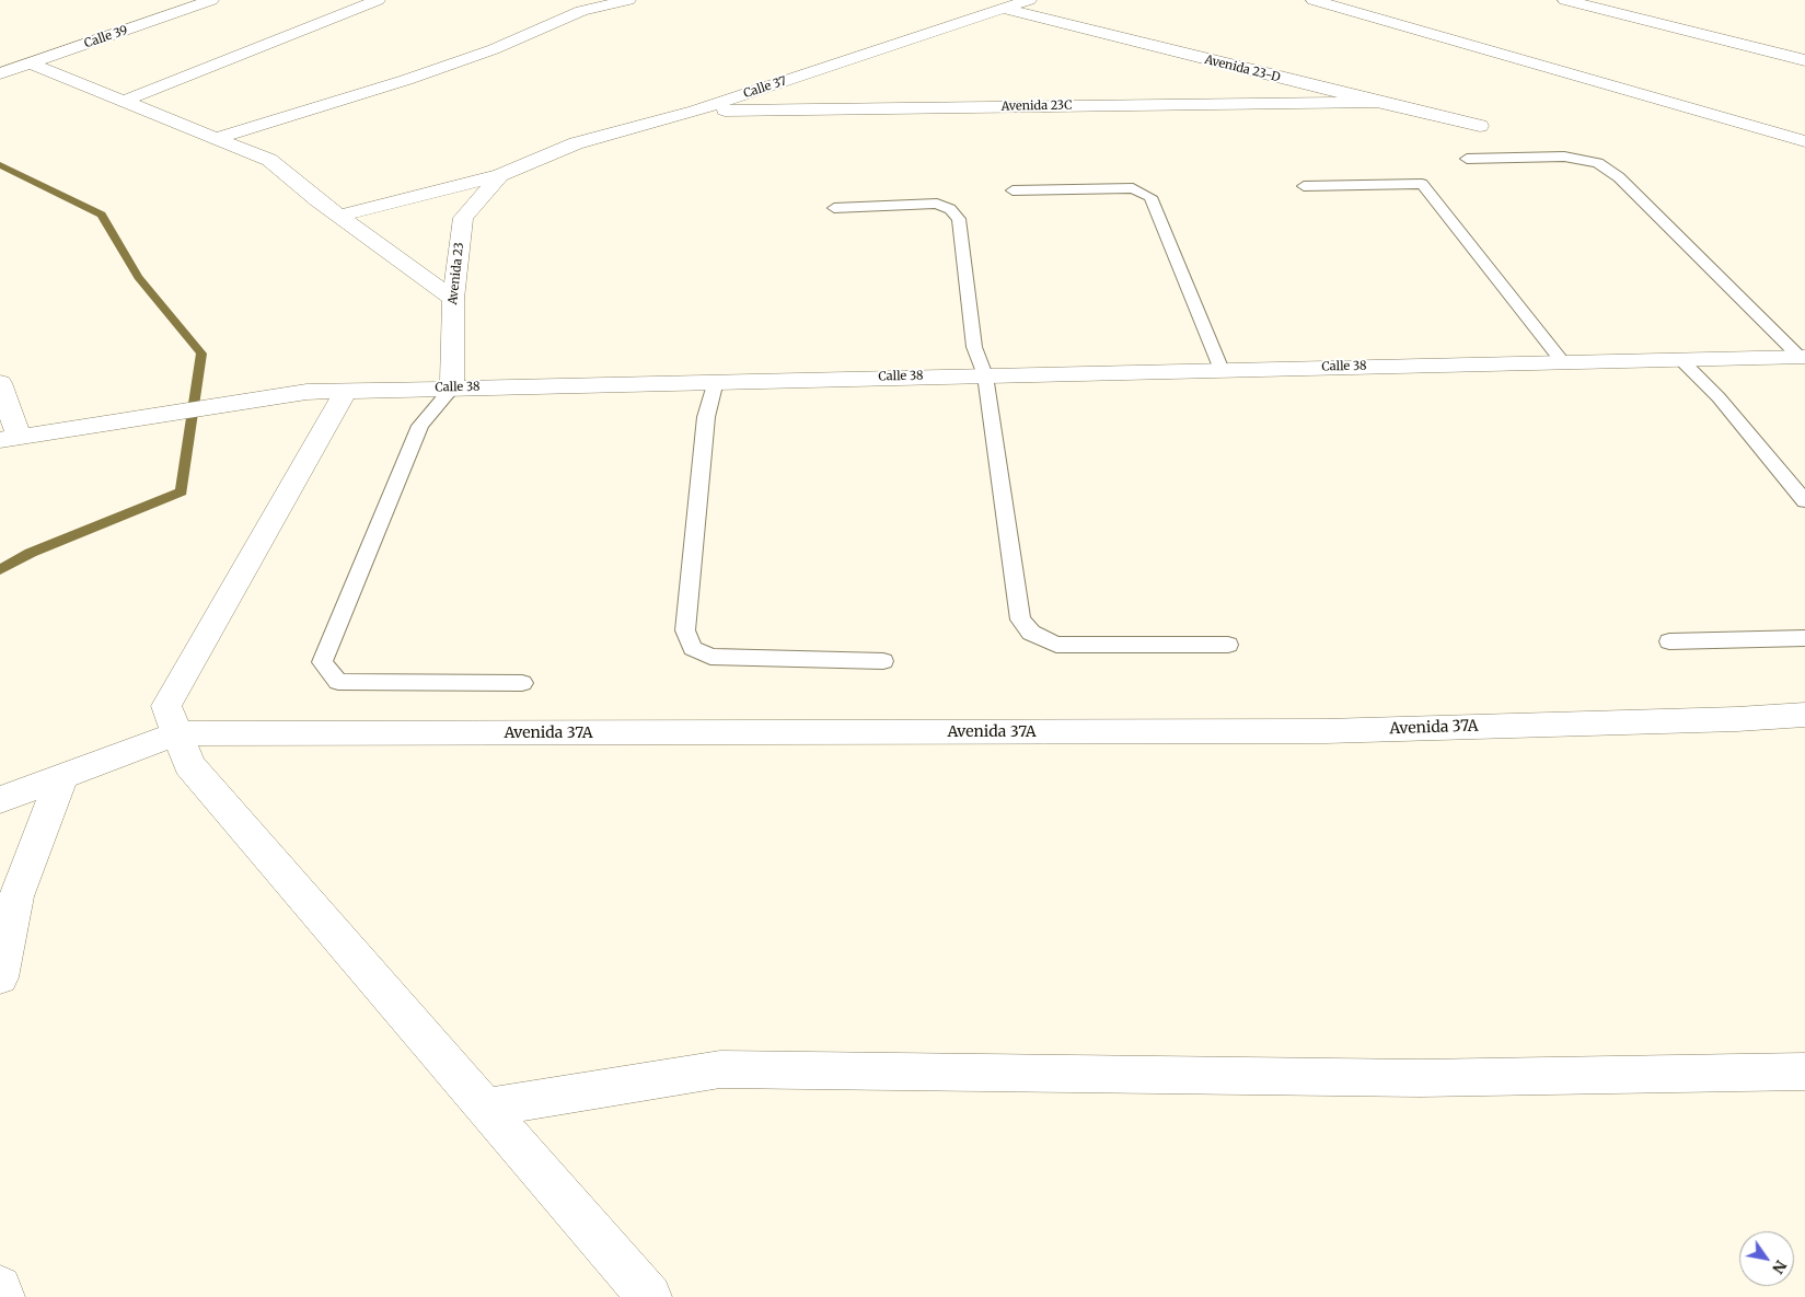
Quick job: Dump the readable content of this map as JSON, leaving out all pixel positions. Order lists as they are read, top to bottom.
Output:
{
  "streets": {
    "street": [
      "Calle 39",
      "Avenida 23-D",
      "Calle 37",
      "Avenida 23C",
      "Avenida 23",
      "Calle 38",
      "Avenida 37A"
    ]
  },
  "crossings": [
    ["Avenida 23-D", "Calle 37"],
    ["Avenida 23-D", "Avenida 23C"],
    ["Calle 37", "Avenida 23C"],
    ["Calle 37", "Avenida 23"],
    ["Avenida 23", "Calle 38"]
  ],
  "north": "bottom right"
}
